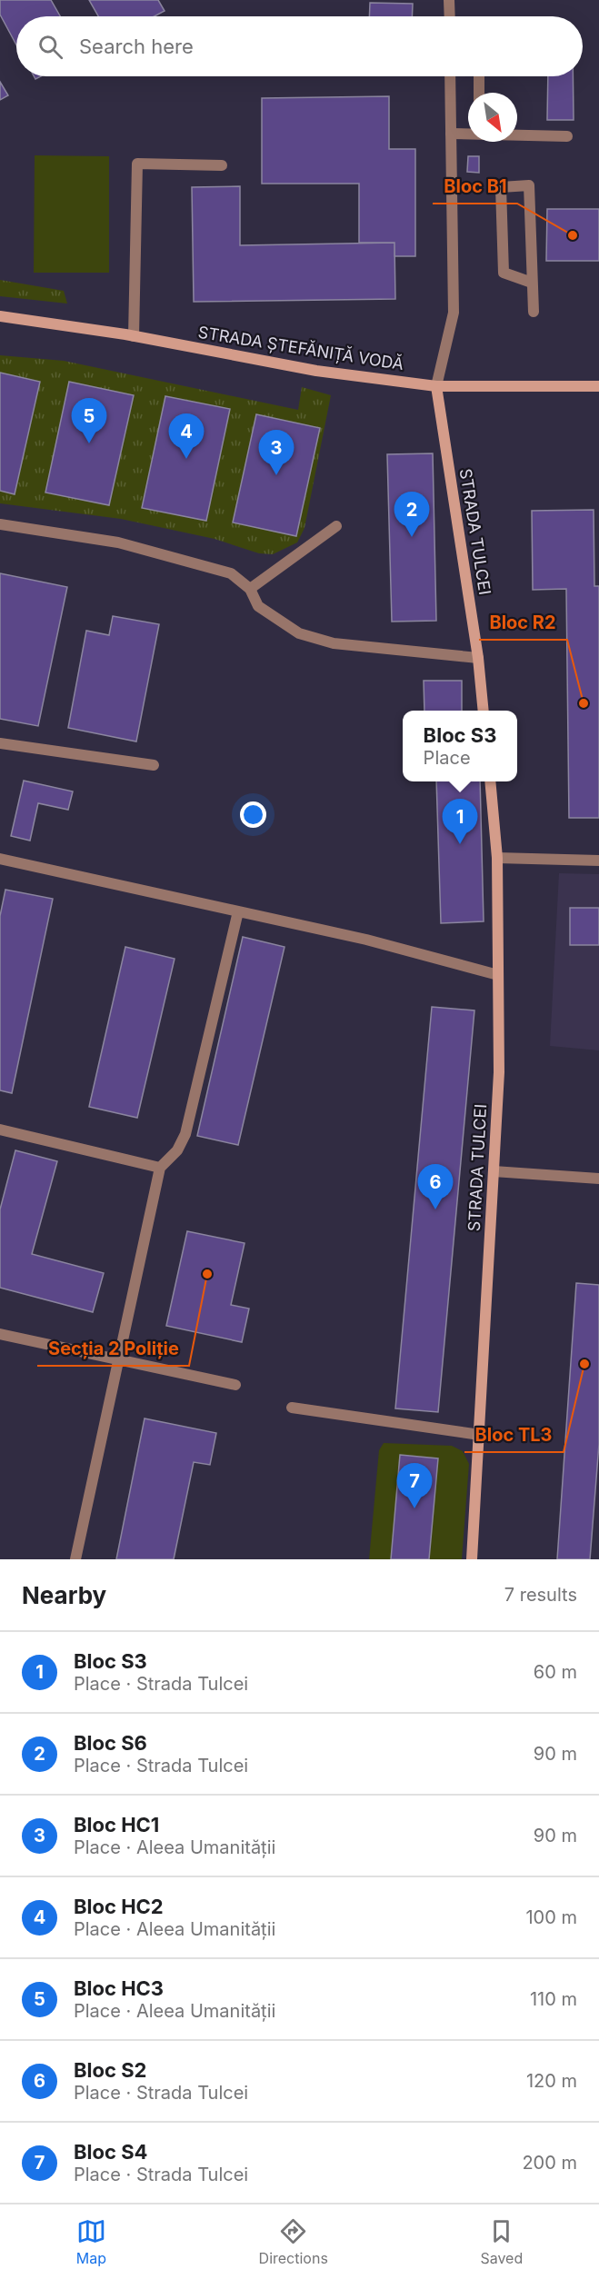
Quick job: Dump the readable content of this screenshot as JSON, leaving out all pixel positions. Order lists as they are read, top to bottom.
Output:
{
  "streets": {
    "street": ["STRADA ȘTEFĂNIȚĂ VODĂ", "STRADA TULCEI"]
  },
  "crossings": [
    ["STRADA ȘTEFĂNIȚĂ VODĂ", "STRADA TULCEI"]
  ],
  "places": [
    "Bloc B1",
    "Bloc R2",
    "Secția 2 Poliție",
    "Bloc TL3"
  ],
  "north": "bottom right",
  "page": {
    "search": "Search here",
    "pins": [
      "5",
      "4",
      "3",
      "2",
      "1",
      "6",
      "7"
    ],
    "popup": ["Bloc S3", "Place"],
    "heading": ["Nearby", "7 results"],
    "list": [
      {
        "mark": "1",
        "name": "Bloc S3",
        "note": "Place · Strada Tulcei",
        "value": "60 m"
      },
      {
        "mark": "2",
        "name": "Bloc S6",
        "note": "Place · Strada Tulcei",
        "value": "90 m"
      },
      {
        "mark": "3",
        "name": "Bloc HC1",
        "note": "Place · Aleea Umanității",
        "value": "90 m"
      },
      {
        "mark": "4",
        "name": "Bloc HC2",
        "note": "Place · Aleea Umanității",
        "value": "100 m"
      },
      {
        "mark": "5",
        "name": "Bloc HC3",
        "note": "Place · Aleea Umanității",
        "value": "110 m"
      },
      {
        "mark": "6",
        "name": "Bloc S2",
        "note": "Place · Strada Tulcei",
        "value": "120 m"
      },
      {
        "mark": "7",
        "name": "Bloc S4",
        "note": "Place · Strada Tulcei",
        "value": "200 m"
      }
    ],
    "nav": ["Map", "Directions", "Saved"]
  }
}
